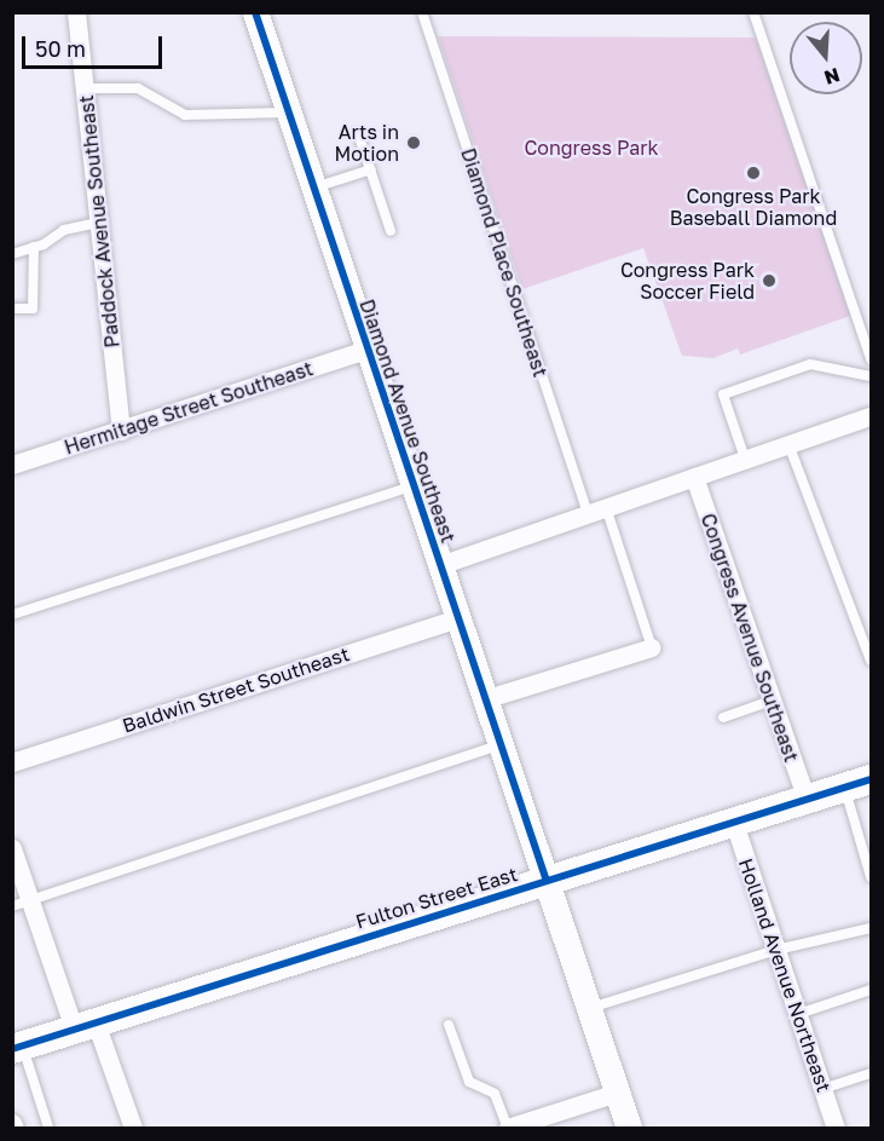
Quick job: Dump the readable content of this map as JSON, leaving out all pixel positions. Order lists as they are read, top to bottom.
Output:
{
  "streets": {
    "main road": ["Fulton Street East"],
    "street": [
      "Paddock Avenue Southeast",
      "Hermitage Street Southeast",
      "Diamond Avenue Southeast",
      "Congress Avenue Southeast",
      "Baldwin Street Southeast",
      "Holland Avenue Northeast"
    ],
    "lane": ["Diamond Place Southeast"]
  },
  "crossings": [
    ["Paddock Avenue Southeast", "Hermitage Street Southeast"],
    ["Hermitage Street Southeast", "Diamond Avenue Southeast"],
    ["Diamond Avenue Southeast", "Baldwin Street Southeast"],
    ["Diamond Avenue Southeast", "Fulton Street East"],
    ["Congress Avenue Southeast", "Fulton Street East"],
    ["Fulton Street East", "Holland Avenue Northeast"]
  ],
  "parks": ["Congress Park"],
  "places": ["Arts in Motion", "Congress Park Baseball Diamond", "Congress Park Soccer Field"],
  "scale_bar": "50 m",
  "north": "bottom"
}
